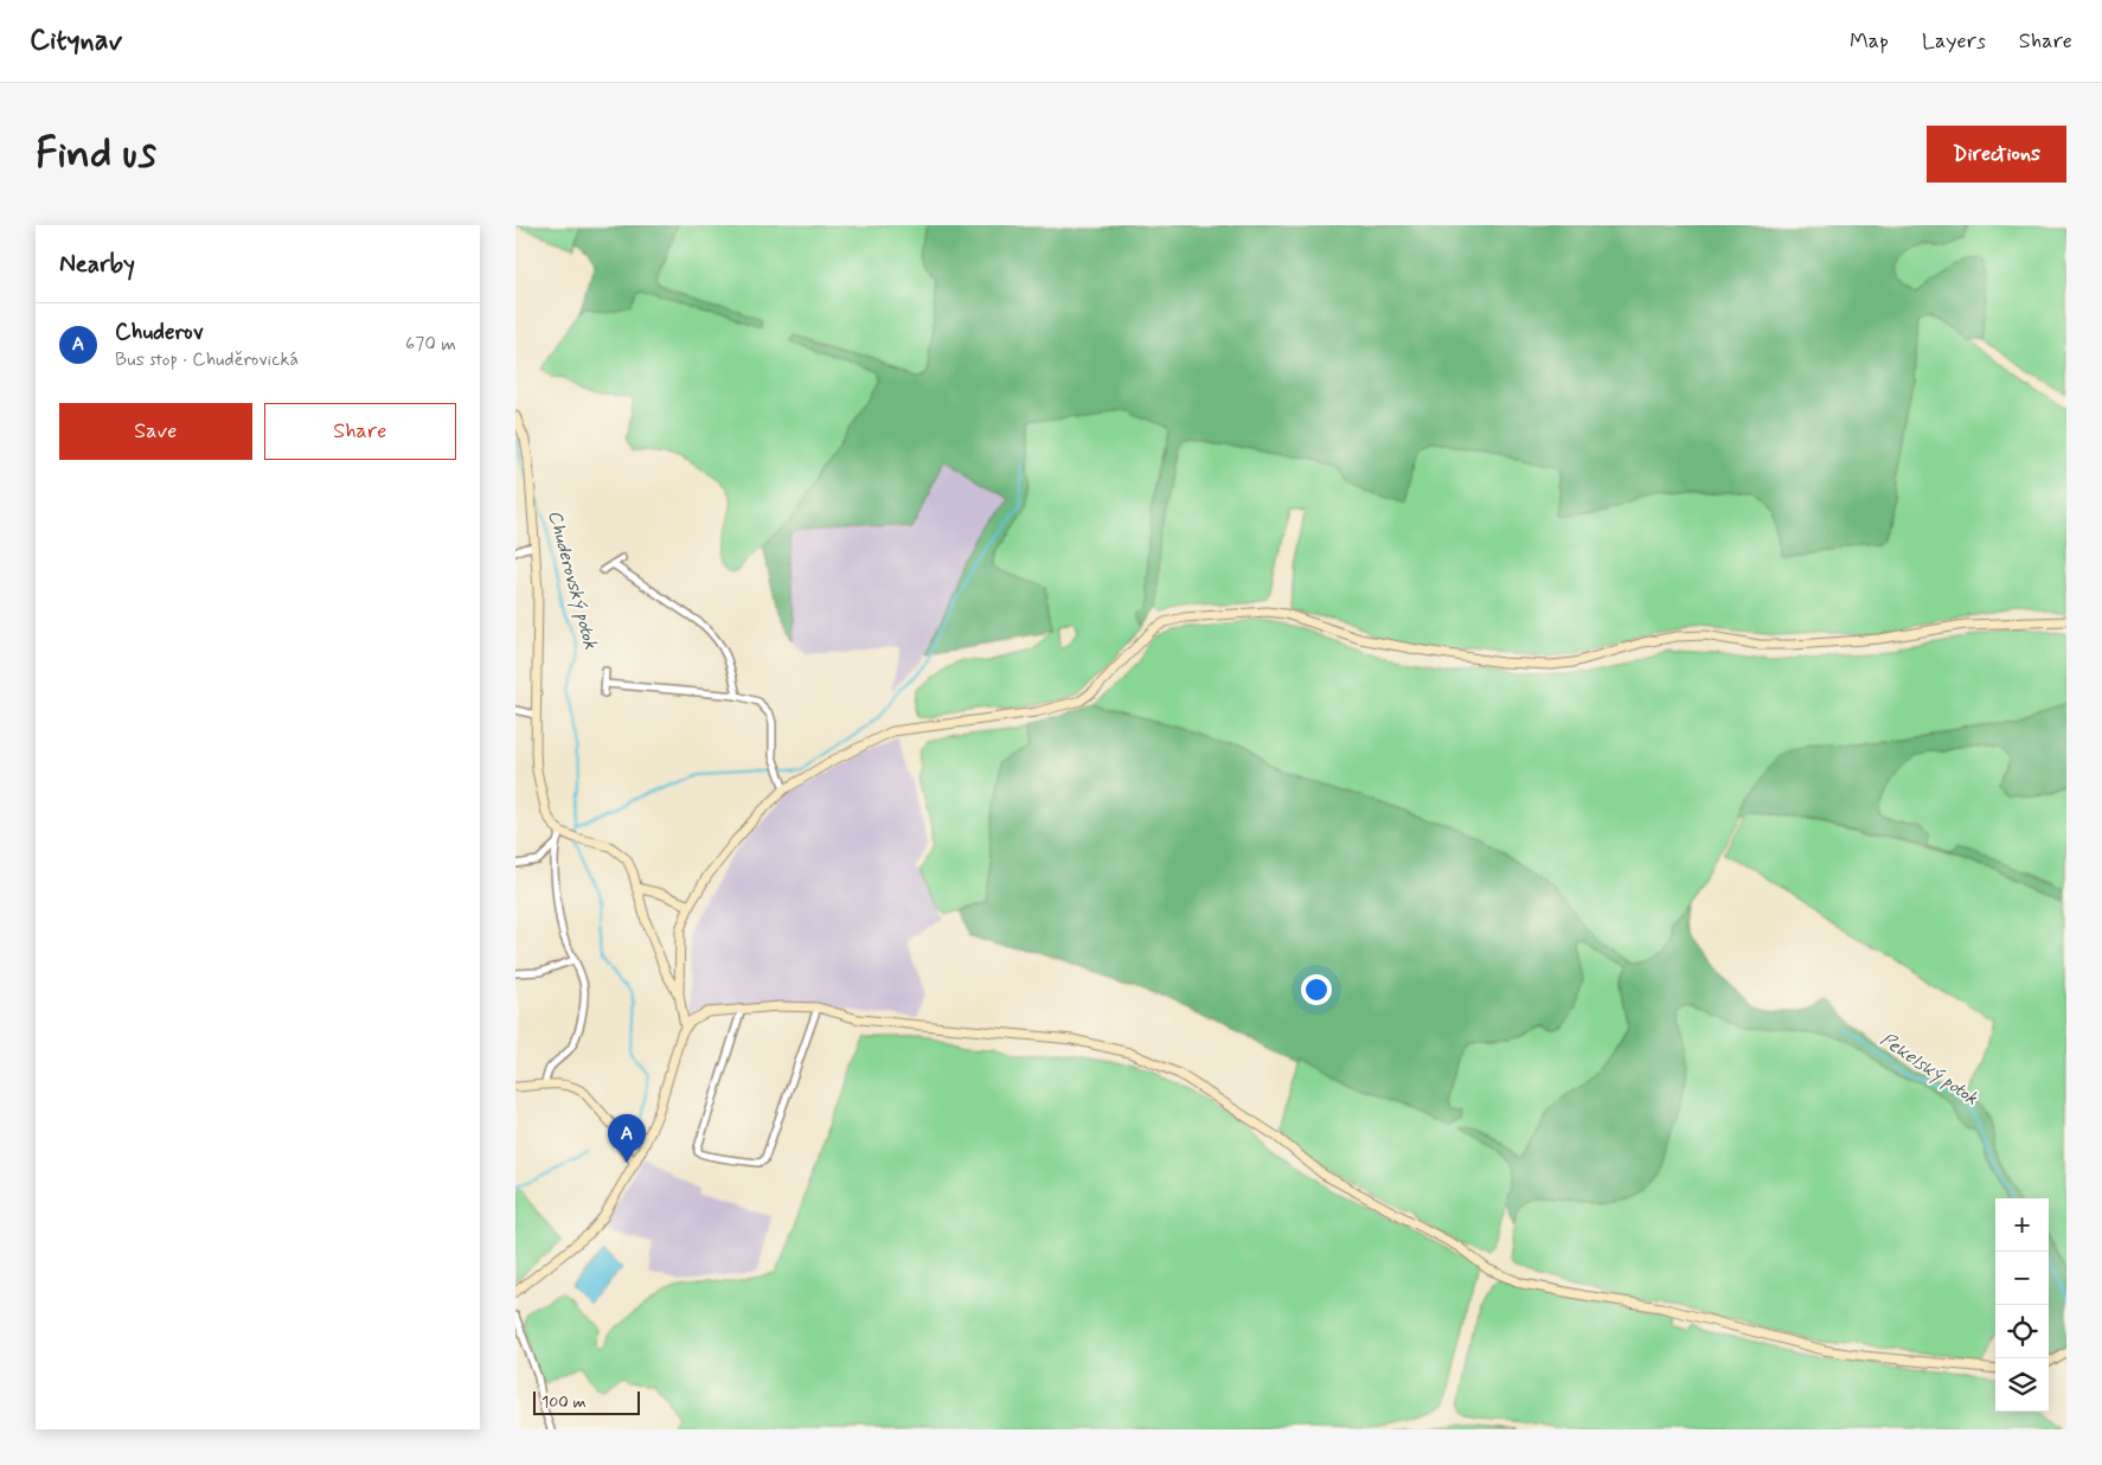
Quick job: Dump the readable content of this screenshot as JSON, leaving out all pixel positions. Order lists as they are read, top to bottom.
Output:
{
  "water": ["Chuderovský potok", "Pekelský potok"],
  "scale_bar": "100 m",
  "page": {
    "header": "Citynav",
    "nav": ["Map", "Layers", "Share"],
    "buttons": [
      "Directions",
      ["Save", "Share"]
    ],
    "title": "Find us",
    "heading": "Nearby",
    "list": [
      {
        "mark": "A",
        "name": "Chuderov",
        "note": "Bus stop · Chuděrovická",
        "value": "670 m"
      }
    ],
    "pins": "A",
    "map_buttons": ["+", "−"],
    "scale": "100 m"
  }
}
